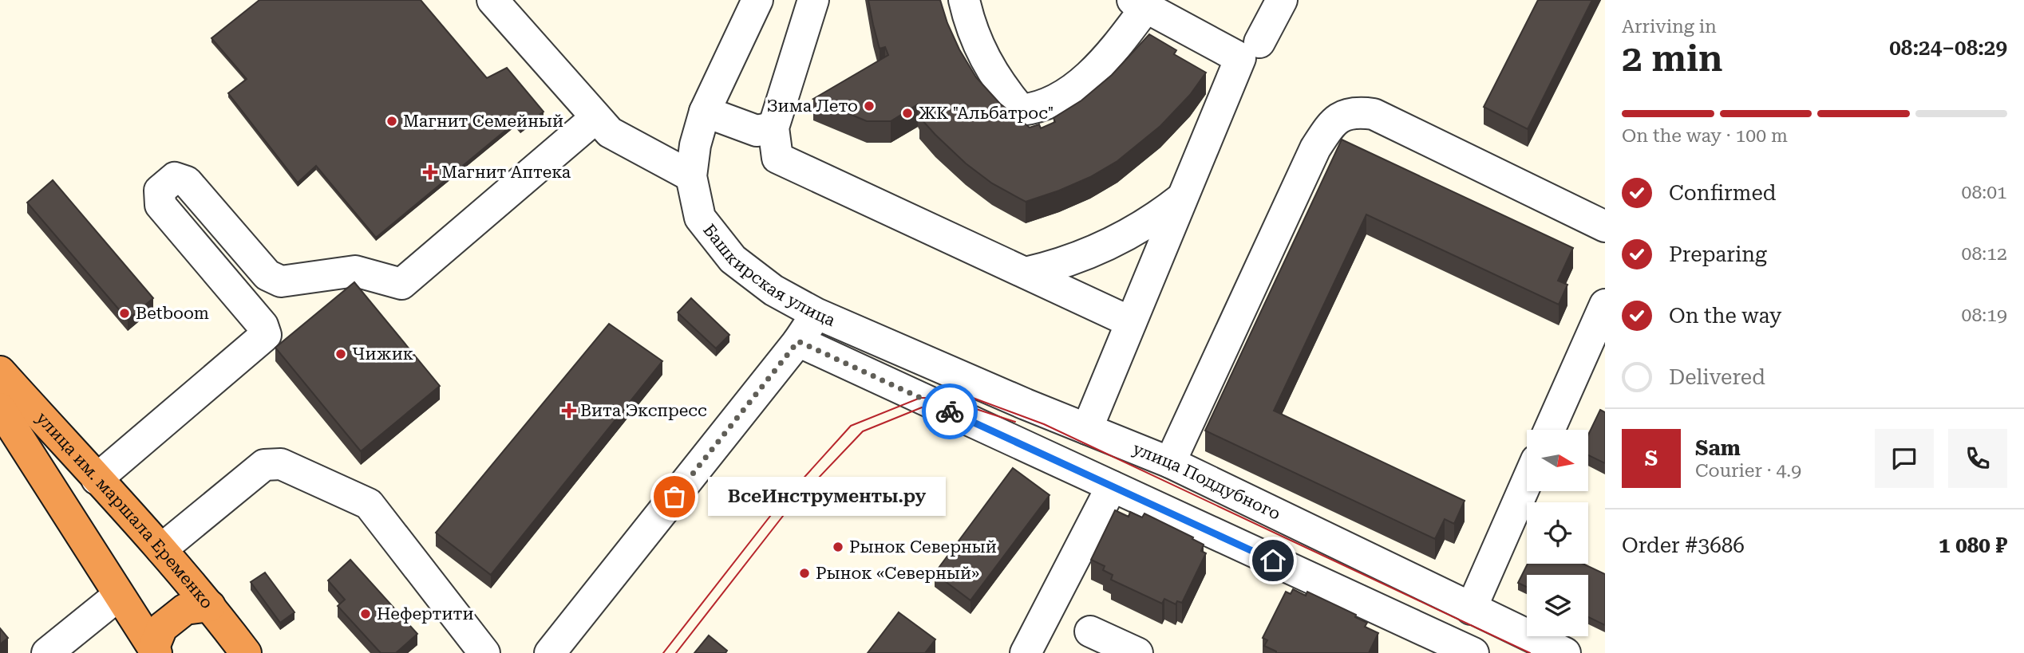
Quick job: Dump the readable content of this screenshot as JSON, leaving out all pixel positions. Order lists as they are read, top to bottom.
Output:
{
  "streets": {
    "highway": ["улица им. маршала Еременко"],
    "street": ["Башкирская улица", "улица Поддубного"]
  },
  "crossings": [
    ["Башкирская улица", "улица Поддубного"]
  ],
  "places": {
    "other": [
      "Зима Лето",
      "ЖК \"Альбатрос\"",
      "Магнит Семейный",
      "Betboom",
      "Чижик",
      "ВсеИнструменты.ру",
      "Рынок Северный",
      "Рынок «Северный»",
      "Нефертити"
    ],
    "health": ["Магнит Аптека", "Вита Экспресс"]
  },
  "north": "right",
  "page": {
    "heading": ["2 min", "Arriving in", "08:24–08:29"],
    "panel": [
      "Sam",
      "Courier · 4.9",
      "Order #3686",
      "1 080 ₽"
    ],
    "bar": "On the way · 100 m",
    "list": [
      ["Confirmed", "08:01"],
      ["Preparing", "08:12"],
      ["On the way", "08:19"],
      "Delivered"
    ],
    "round": "S",
    "bubble": "ВсеИнструменты.ру"
  }
}
